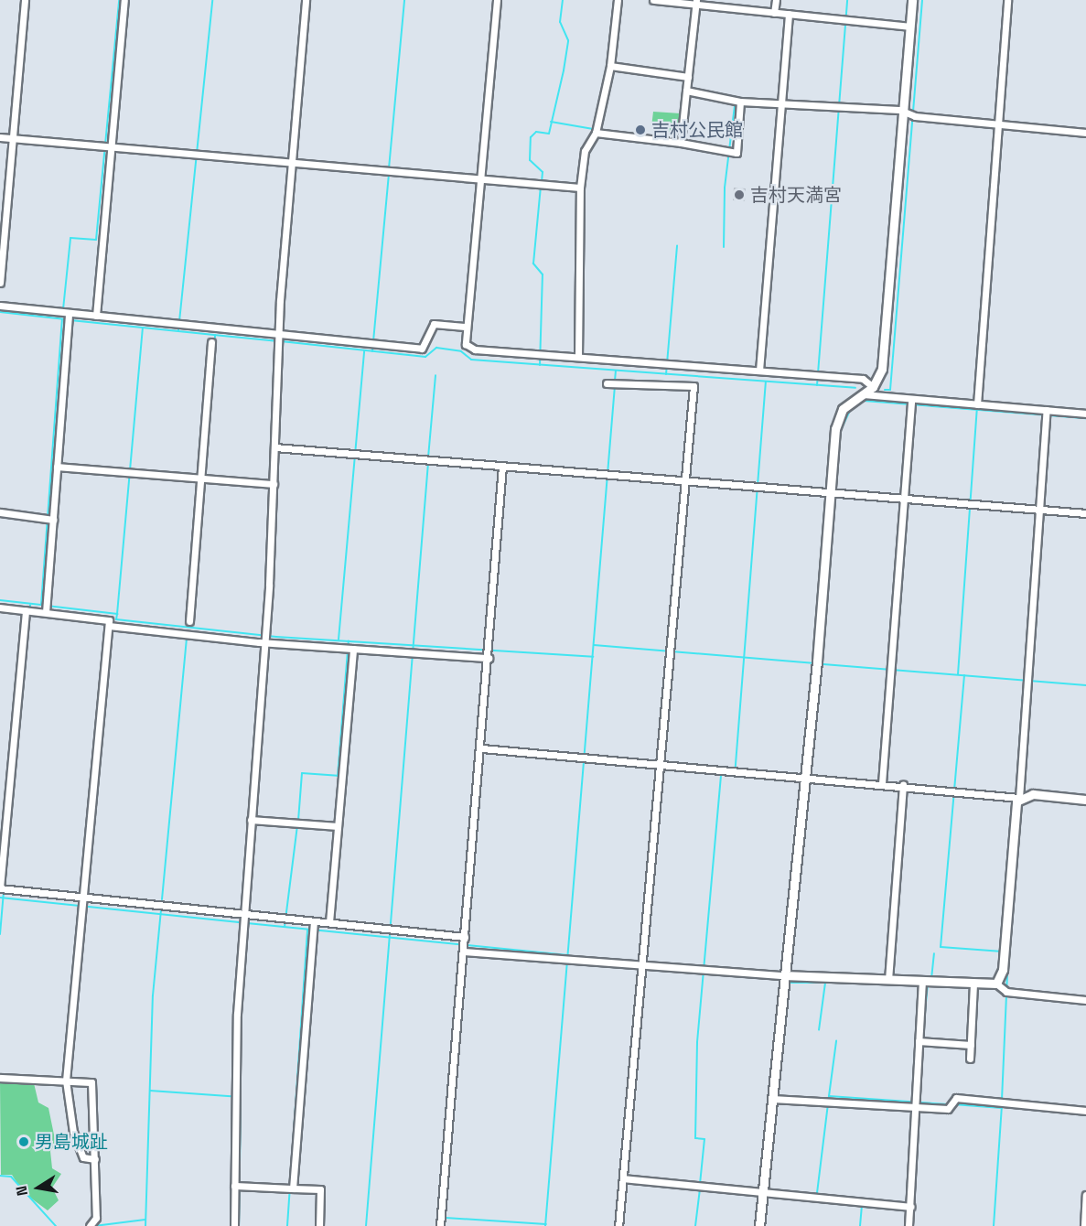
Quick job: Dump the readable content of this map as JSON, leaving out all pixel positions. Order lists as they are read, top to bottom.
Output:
{
  "places": ["吉村公民館", "吉村天満宮", "男島城趾"],
  "north": "left"
}
